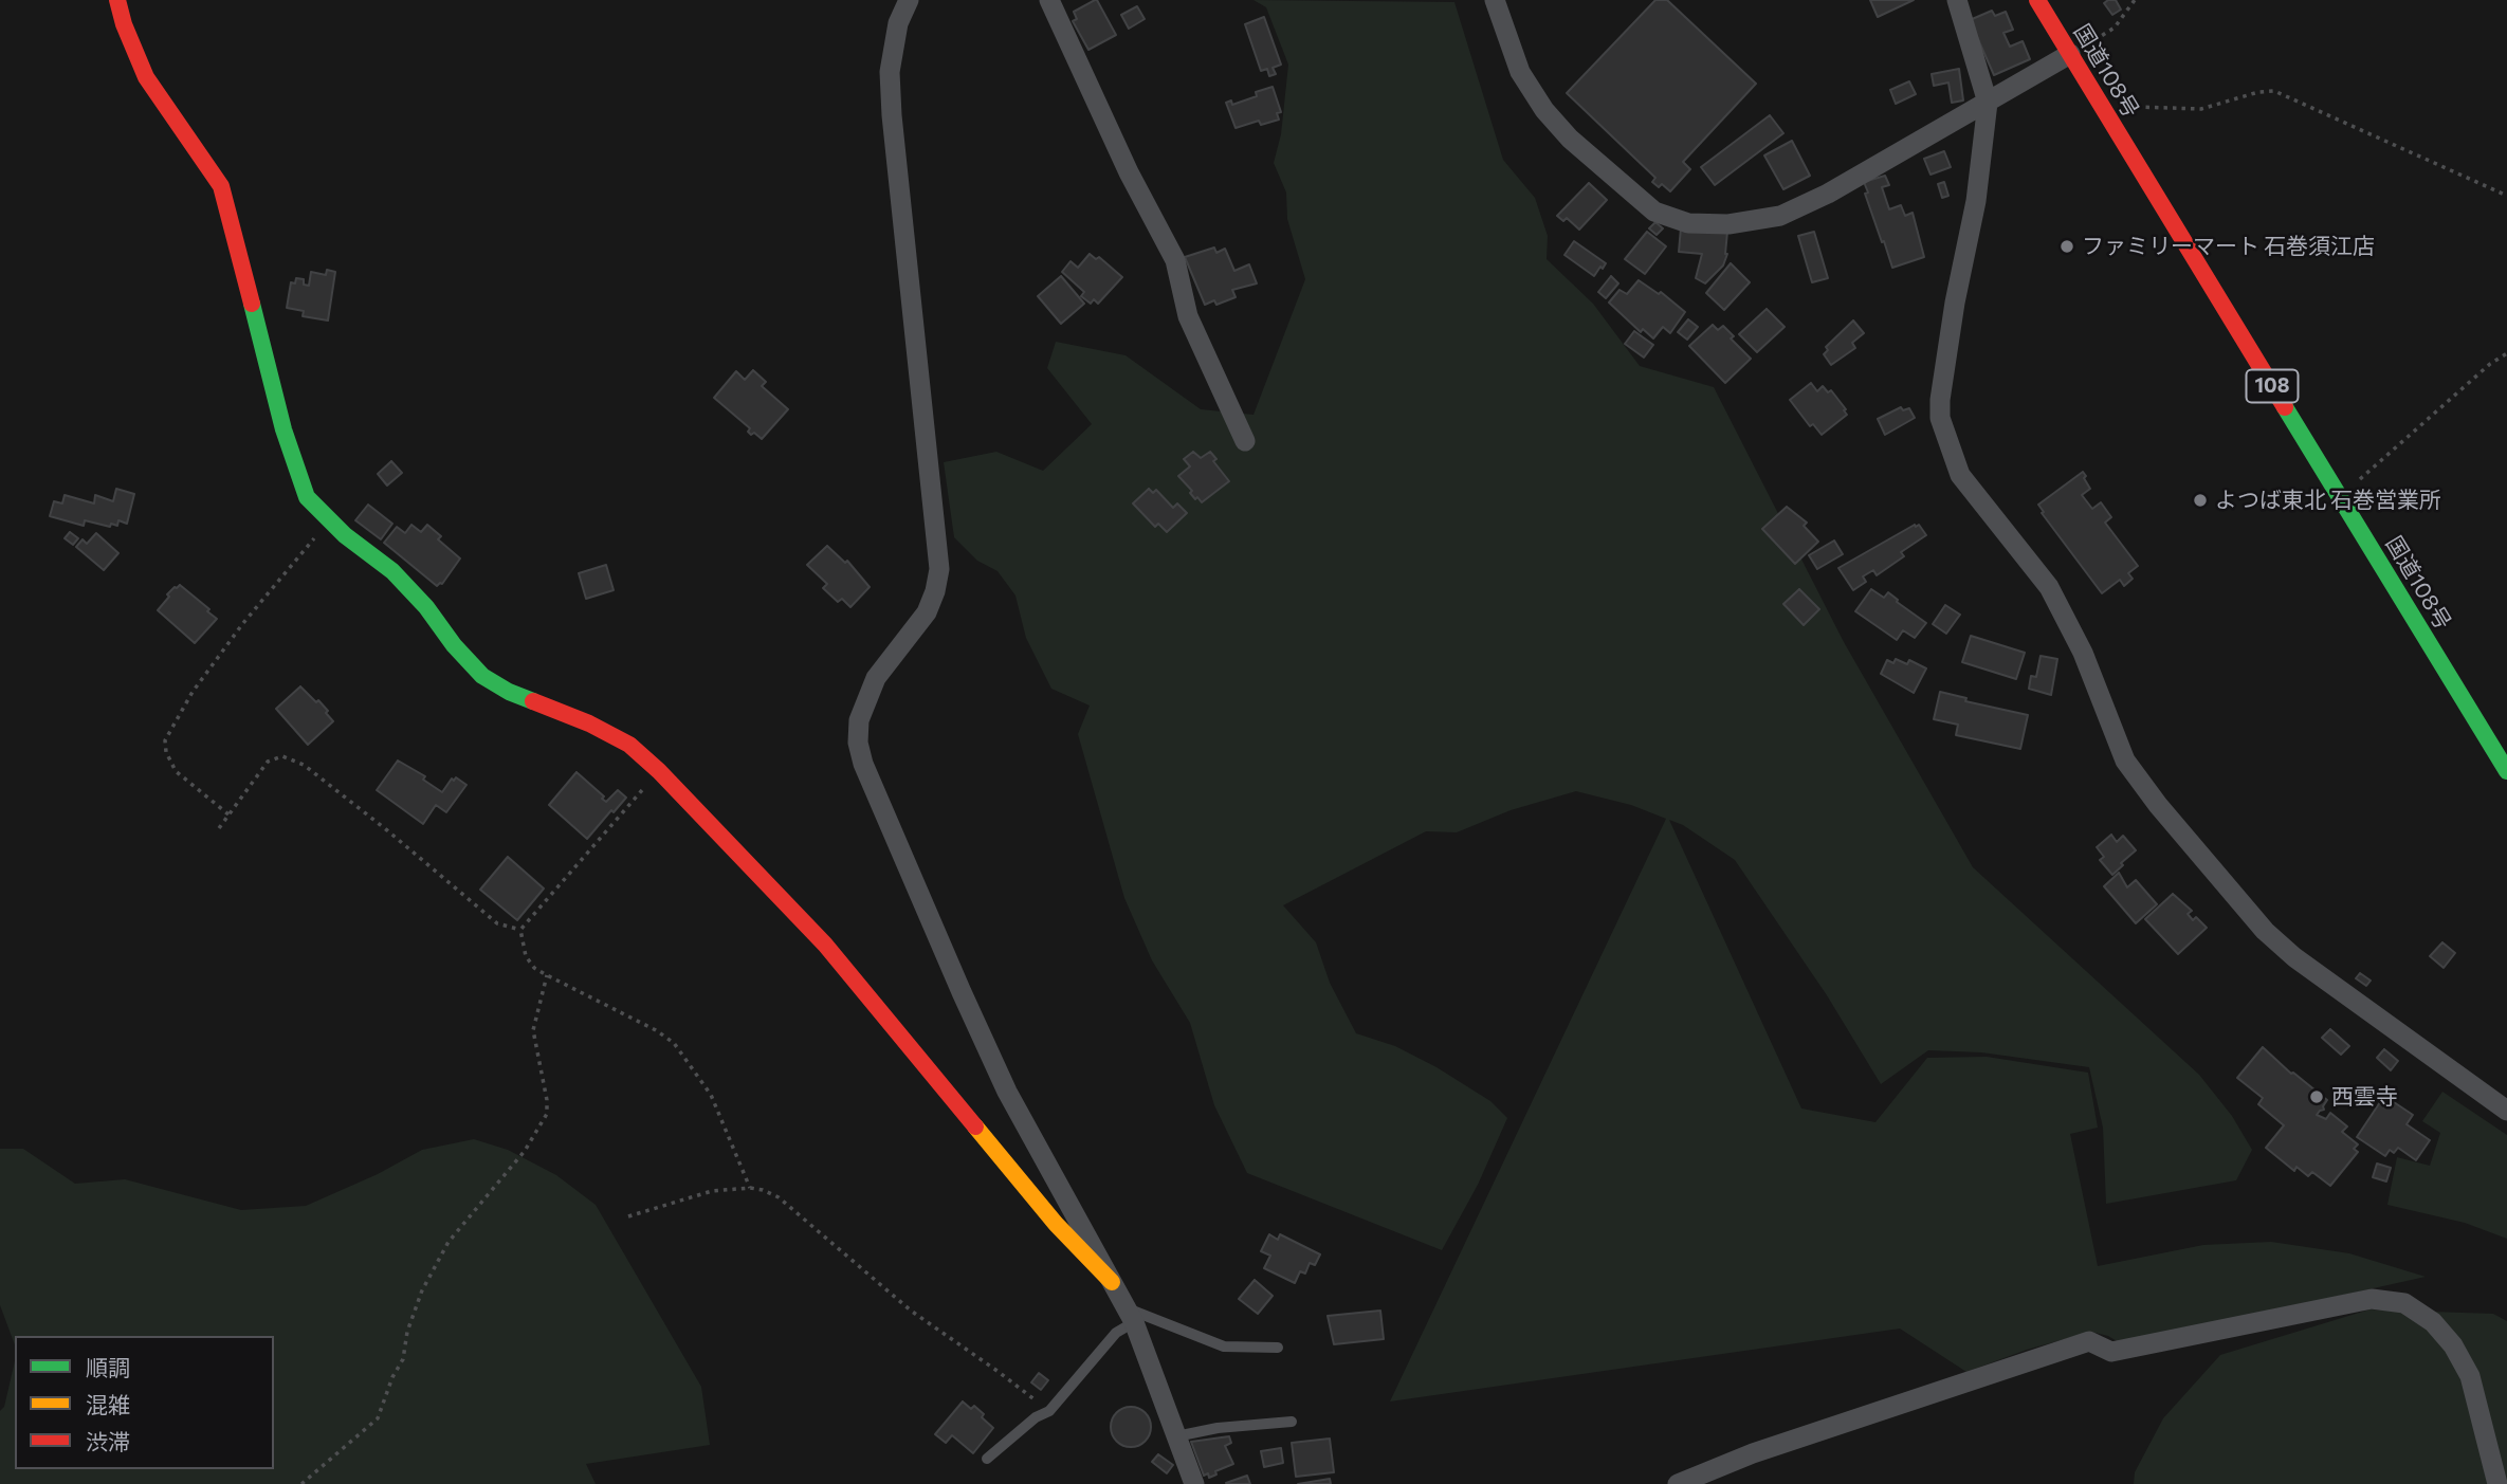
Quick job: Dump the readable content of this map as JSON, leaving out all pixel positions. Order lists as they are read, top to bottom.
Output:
{
  "streets": {
    "main road": ["国道108号", "108"]
  },
  "places": ["ファミリーマート 石巻須江店", "よつば東北 石巻営業所", "西雲寺"],
  "legend": ["順調", "混雑", "渋滞"]
}
